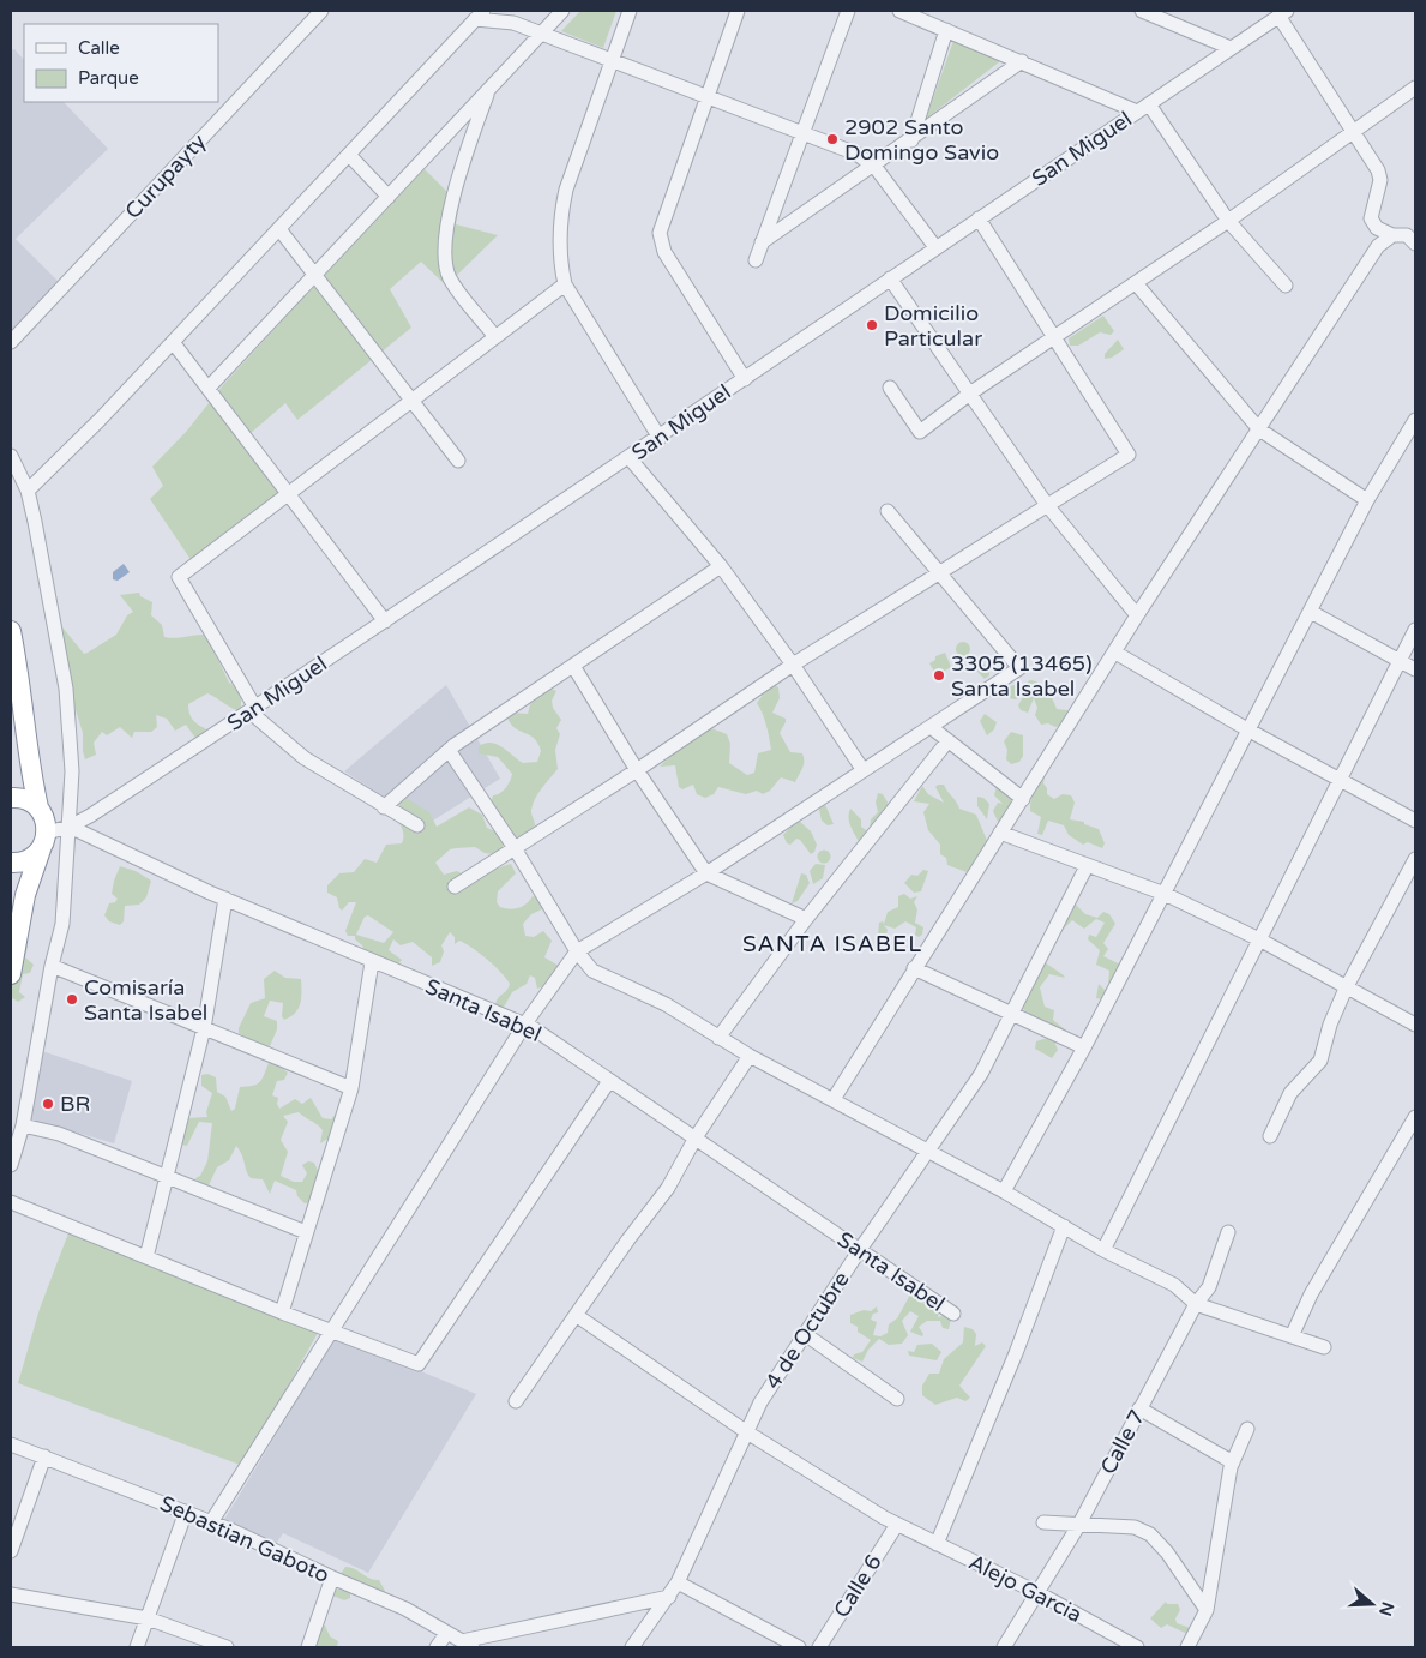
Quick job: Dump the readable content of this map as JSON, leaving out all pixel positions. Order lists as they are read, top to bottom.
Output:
{
  "streets": {
    "street": [
      "San Miguel",
      "Curupayty",
      "Santa Isabel",
      "4 de Octubre",
      "Calle 7",
      "Sebastian Gaboto",
      "Calle 6",
      "Alejo Garcia"
    ]
  },
  "crossings": [
    ["San Miguel", "Santa Isabel"],
    ["Santa Isabel", "4 de Octubre"],
    ["4 de Octubre", "Alejo Garcia"],
    ["Calle 7", "Alejo Garcia"],
    ["Calle 6", "Alejo Garcia"]
  ],
  "districts": ["SANTA ISABEL"],
  "places": [
    "2902 Santo Domingo Savio",
    "Domicilio Particular",
    "3305 (13465) Santa Isabel",
    "Comisaría Santa Isabel",
    "BR"
  ],
  "legend": ["Calle", "Parque"],
  "north": "right"
}
